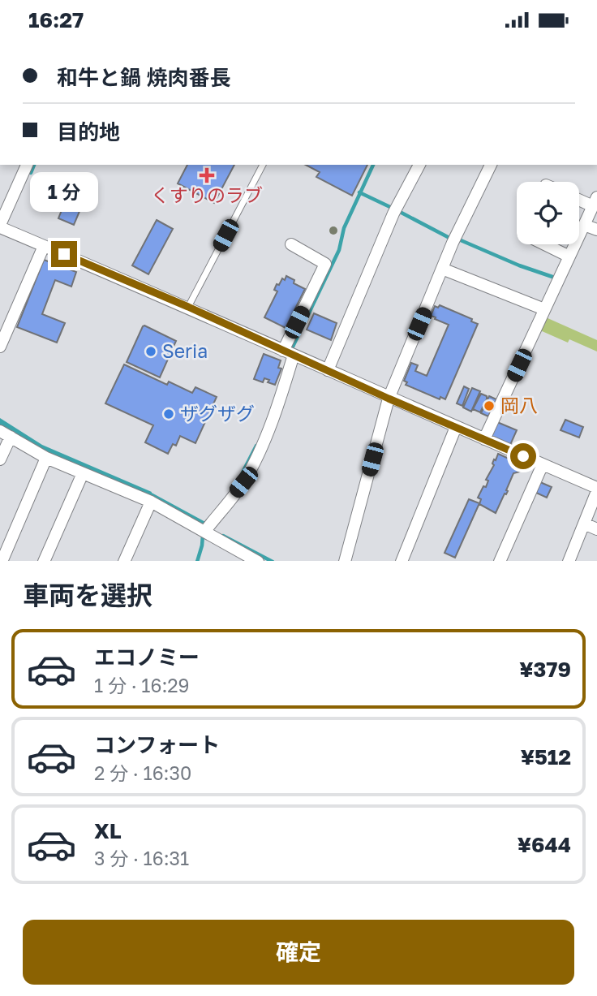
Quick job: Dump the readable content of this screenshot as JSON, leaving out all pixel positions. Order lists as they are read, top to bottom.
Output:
{
  "places": {
    "health": ["くすりのラブ"],
    "other": ["Seria", "岡八", "ザグザグ"]
  },
  "page": {
    "status": "16:27",
    "banner": ["和牛と鍋 焼肉番長", "目的地"],
    "bubble": "1 分",
    "heading": "車両を選択",
    "list": [
      {
        "name": "エコノミー",
        "note": "1 分 · 16:29",
        "value": "¥379"
      },
      {
        "name": "コンフォート",
        "note": "2 分 · 16:30",
        "value": "¥512"
      },
      {
        "name": "XL",
        "note": "3 分 · 16:31",
        "value": "¥644"
      }
    ],
    "buttons": "確定"
  }
}
